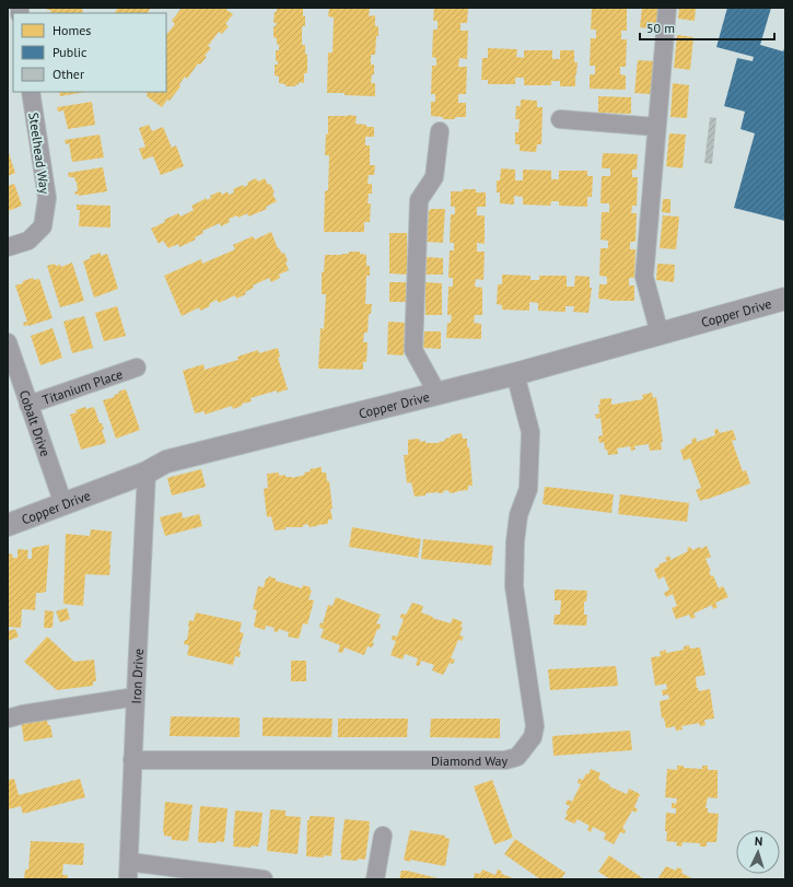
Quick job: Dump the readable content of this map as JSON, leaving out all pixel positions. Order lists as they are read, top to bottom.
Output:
{
  "streets": {
    "street": [
      "Steelhead Way",
      "Copper Drive",
      "Titanium Place",
      "Cobalt Drive",
      "Iron Drive",
      "Diamond Way"
    ]
  },
  "crossings": [
    ["Copper Drive", "Cobalt Drive"],
    ["Copper Drive", "Iron Drive"],
    ["Copper Drive", "Diamond Way"],
    ["Titanium Place", "Cobalt Drive"],
    ["Iron Drive", "Diamond Way"]
  ],
  "legend": ["Homes", "Public", "Other"],
  "scale_bar": "50 m",
  "north": "top"
}
